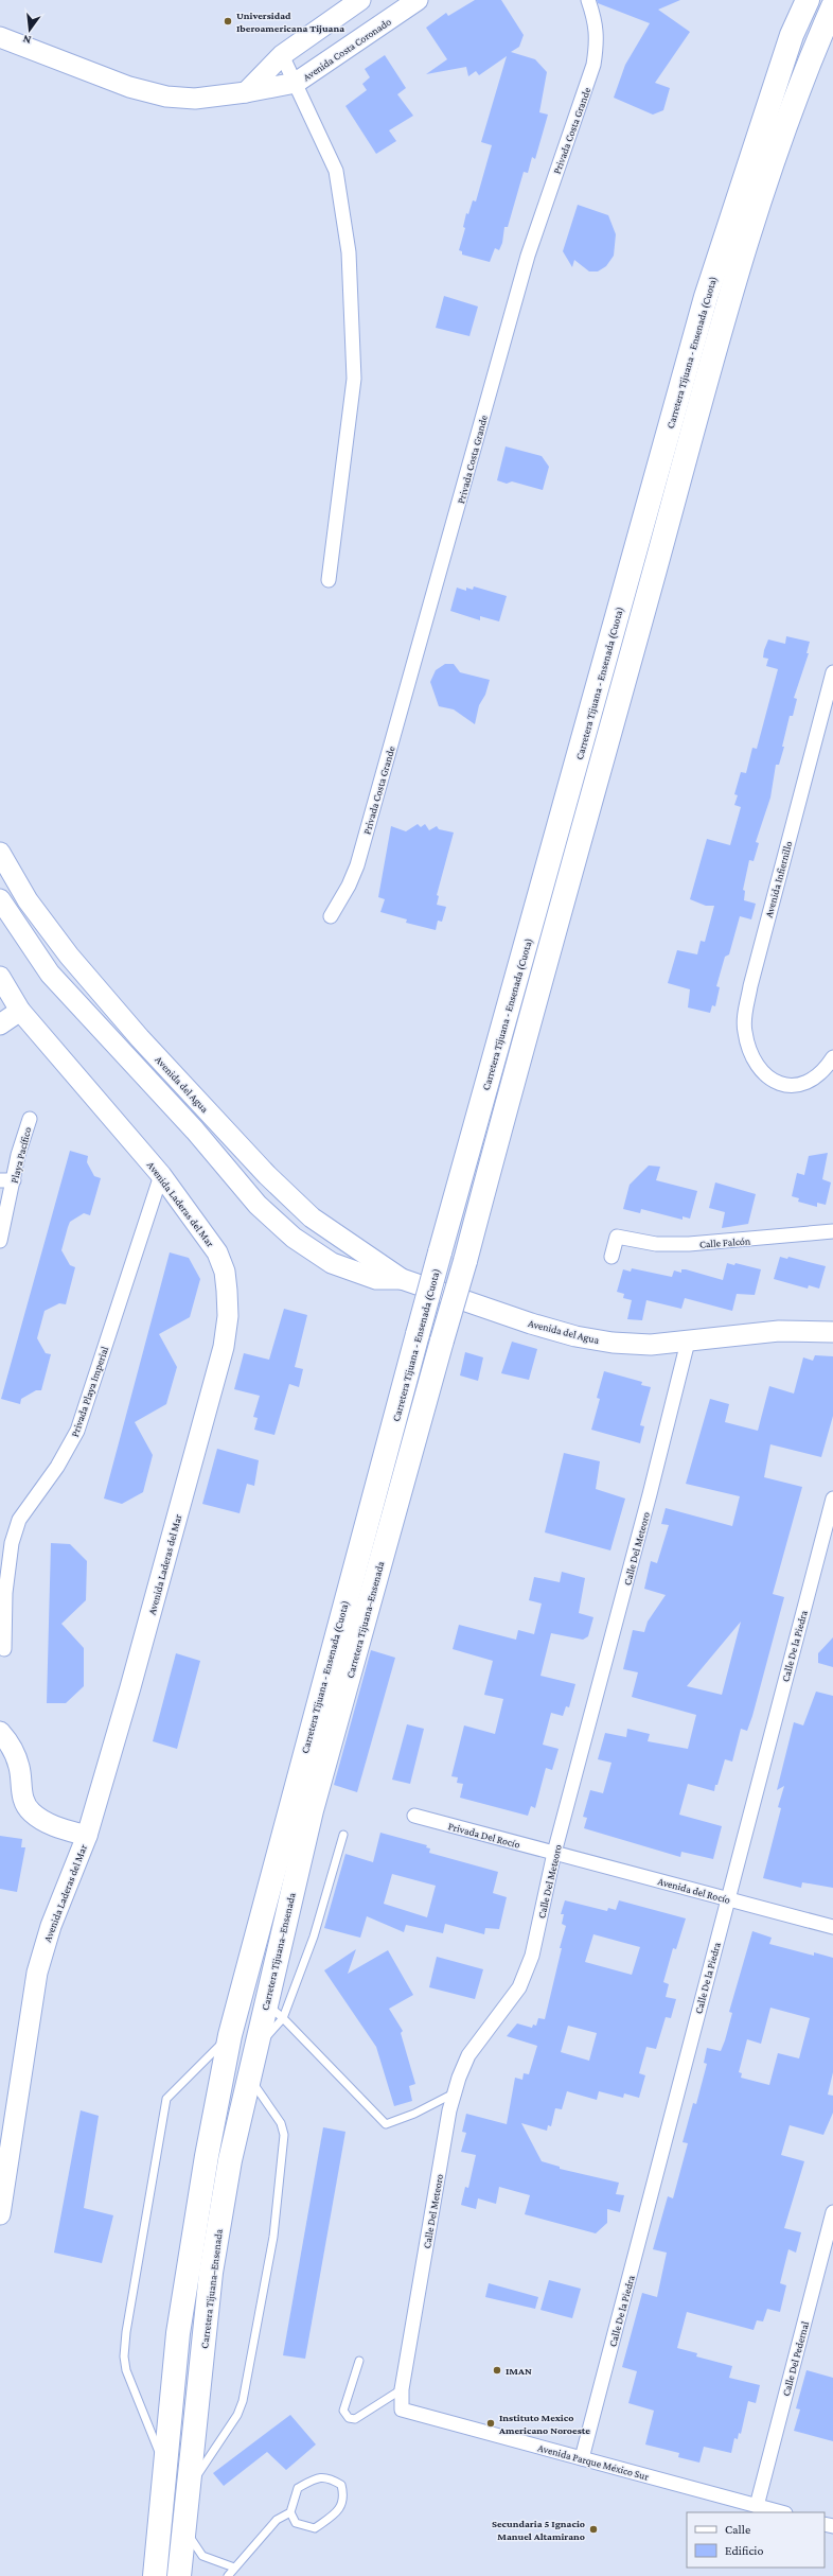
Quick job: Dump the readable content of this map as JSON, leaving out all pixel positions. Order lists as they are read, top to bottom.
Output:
{
  "streets": {
    "highway": ["Carretera Tijuana - Ensenada (Cuota)", "Carretera Tijuana–Ensenada"],
    "street": [
      "Avenida Costa Coronado",
      "Privada Costa Grande",
      "Avenida Infiernillo",
      "Avenida del Agua",
      "Playa Pacífico",
      "Avenida Laderas del Mar",
      "Calle Falcón",
      "Privada Playa Imperial",
      "Calle Del Meteoro",
      "Calle De la Piedra",
      "Privada Del Rocío",
      "Avenida del Rocío",
      "Calle Del Pedernal",
      "Avenida Parque México Sur"
    ]
  },
  "crossings": [
    ["Avenida del Agua", "Calle Del Meteoro"],
    ["Avenida Laderas del Mar", "Privada Playa Imperial"],
    ["Calle Del Meteoro", "Privada Del Rocío"],
    ["Calle Del Meteoro", "Avenida del Rocío"],
    ["Calle Del Meteoro", "Avenida Parque México Sur"],
    ["Calle De la Piedra", "Avenida del Rocío"],
    ["Calle De la Piedra", "Avenida Parque México Sur"],
    ["Privada Del Rocío", "Avenida del Rocío"],
    ["Calle Del Pedernal", "Avenida Parque México Sur"]
  ],
  "places": [
    "Universidad Iberoamericana Tijuana",
    "IMAN",
    "Instituto Mexico Americano Noroeste",
    "Secundaria 5 Ignacio Manuel Altamirano"
  ],
  "legend": ["Calle", "Edificio"],
  "north": "bottom"
}
